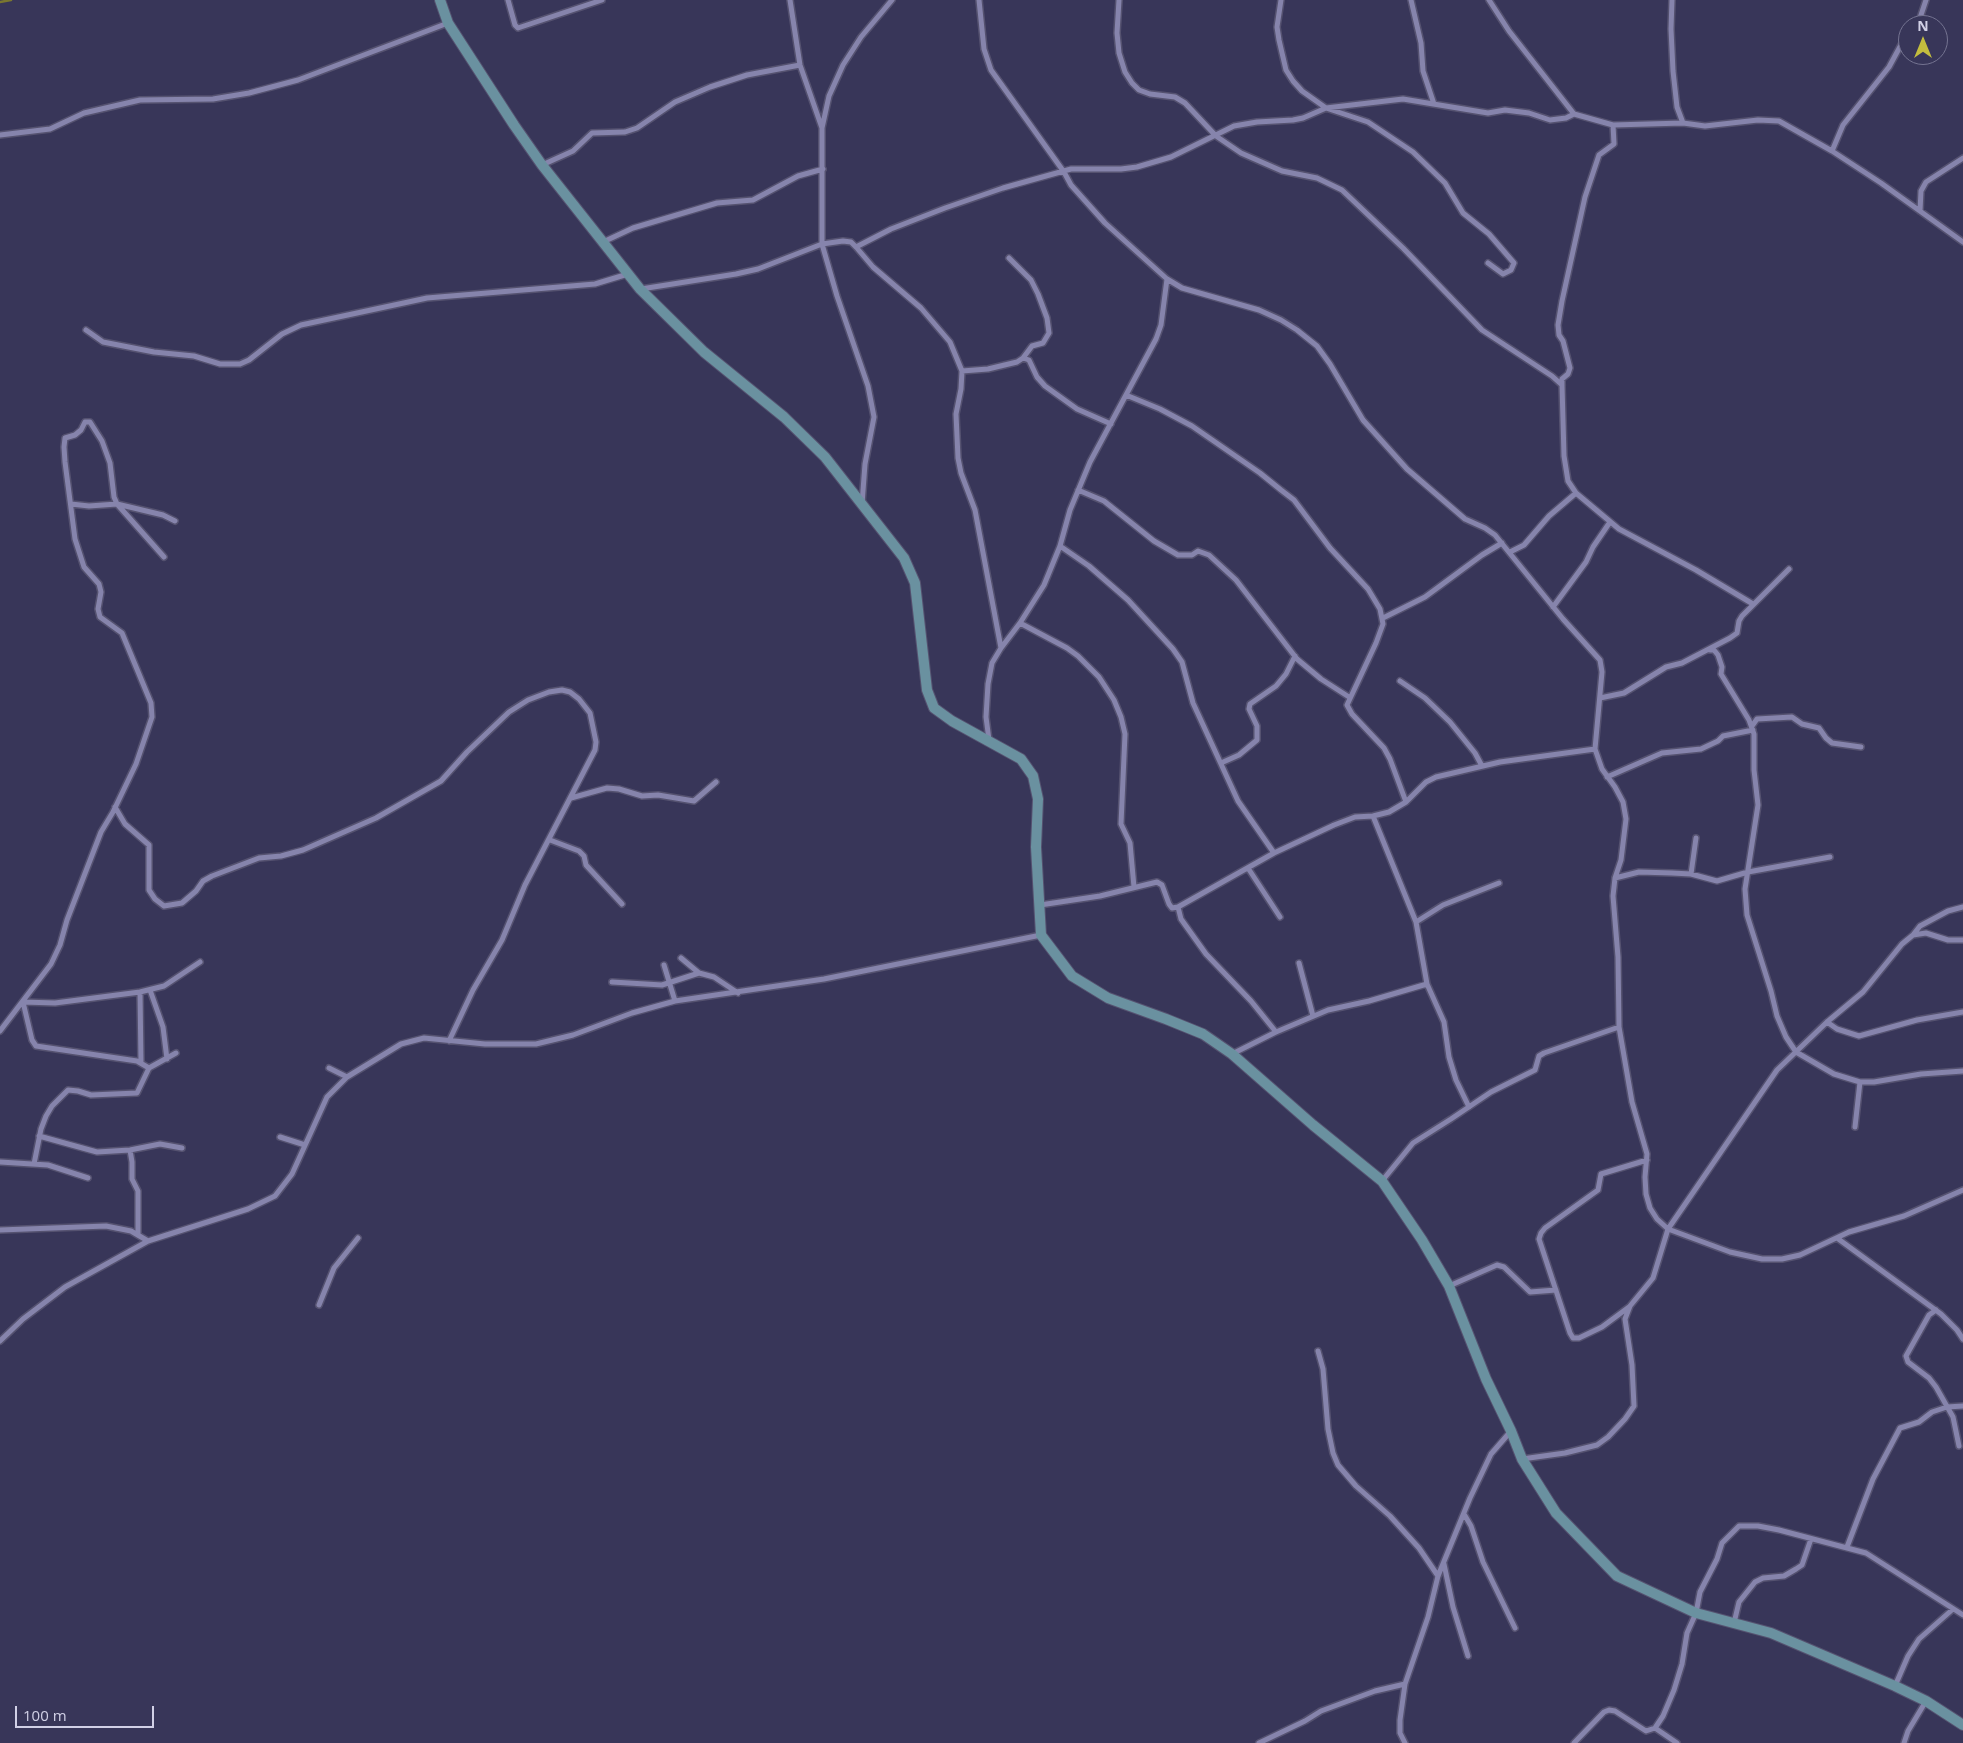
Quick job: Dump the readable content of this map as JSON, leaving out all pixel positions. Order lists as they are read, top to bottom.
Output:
{
  "scale_bar": "100 m",
  "north": "top"
}
